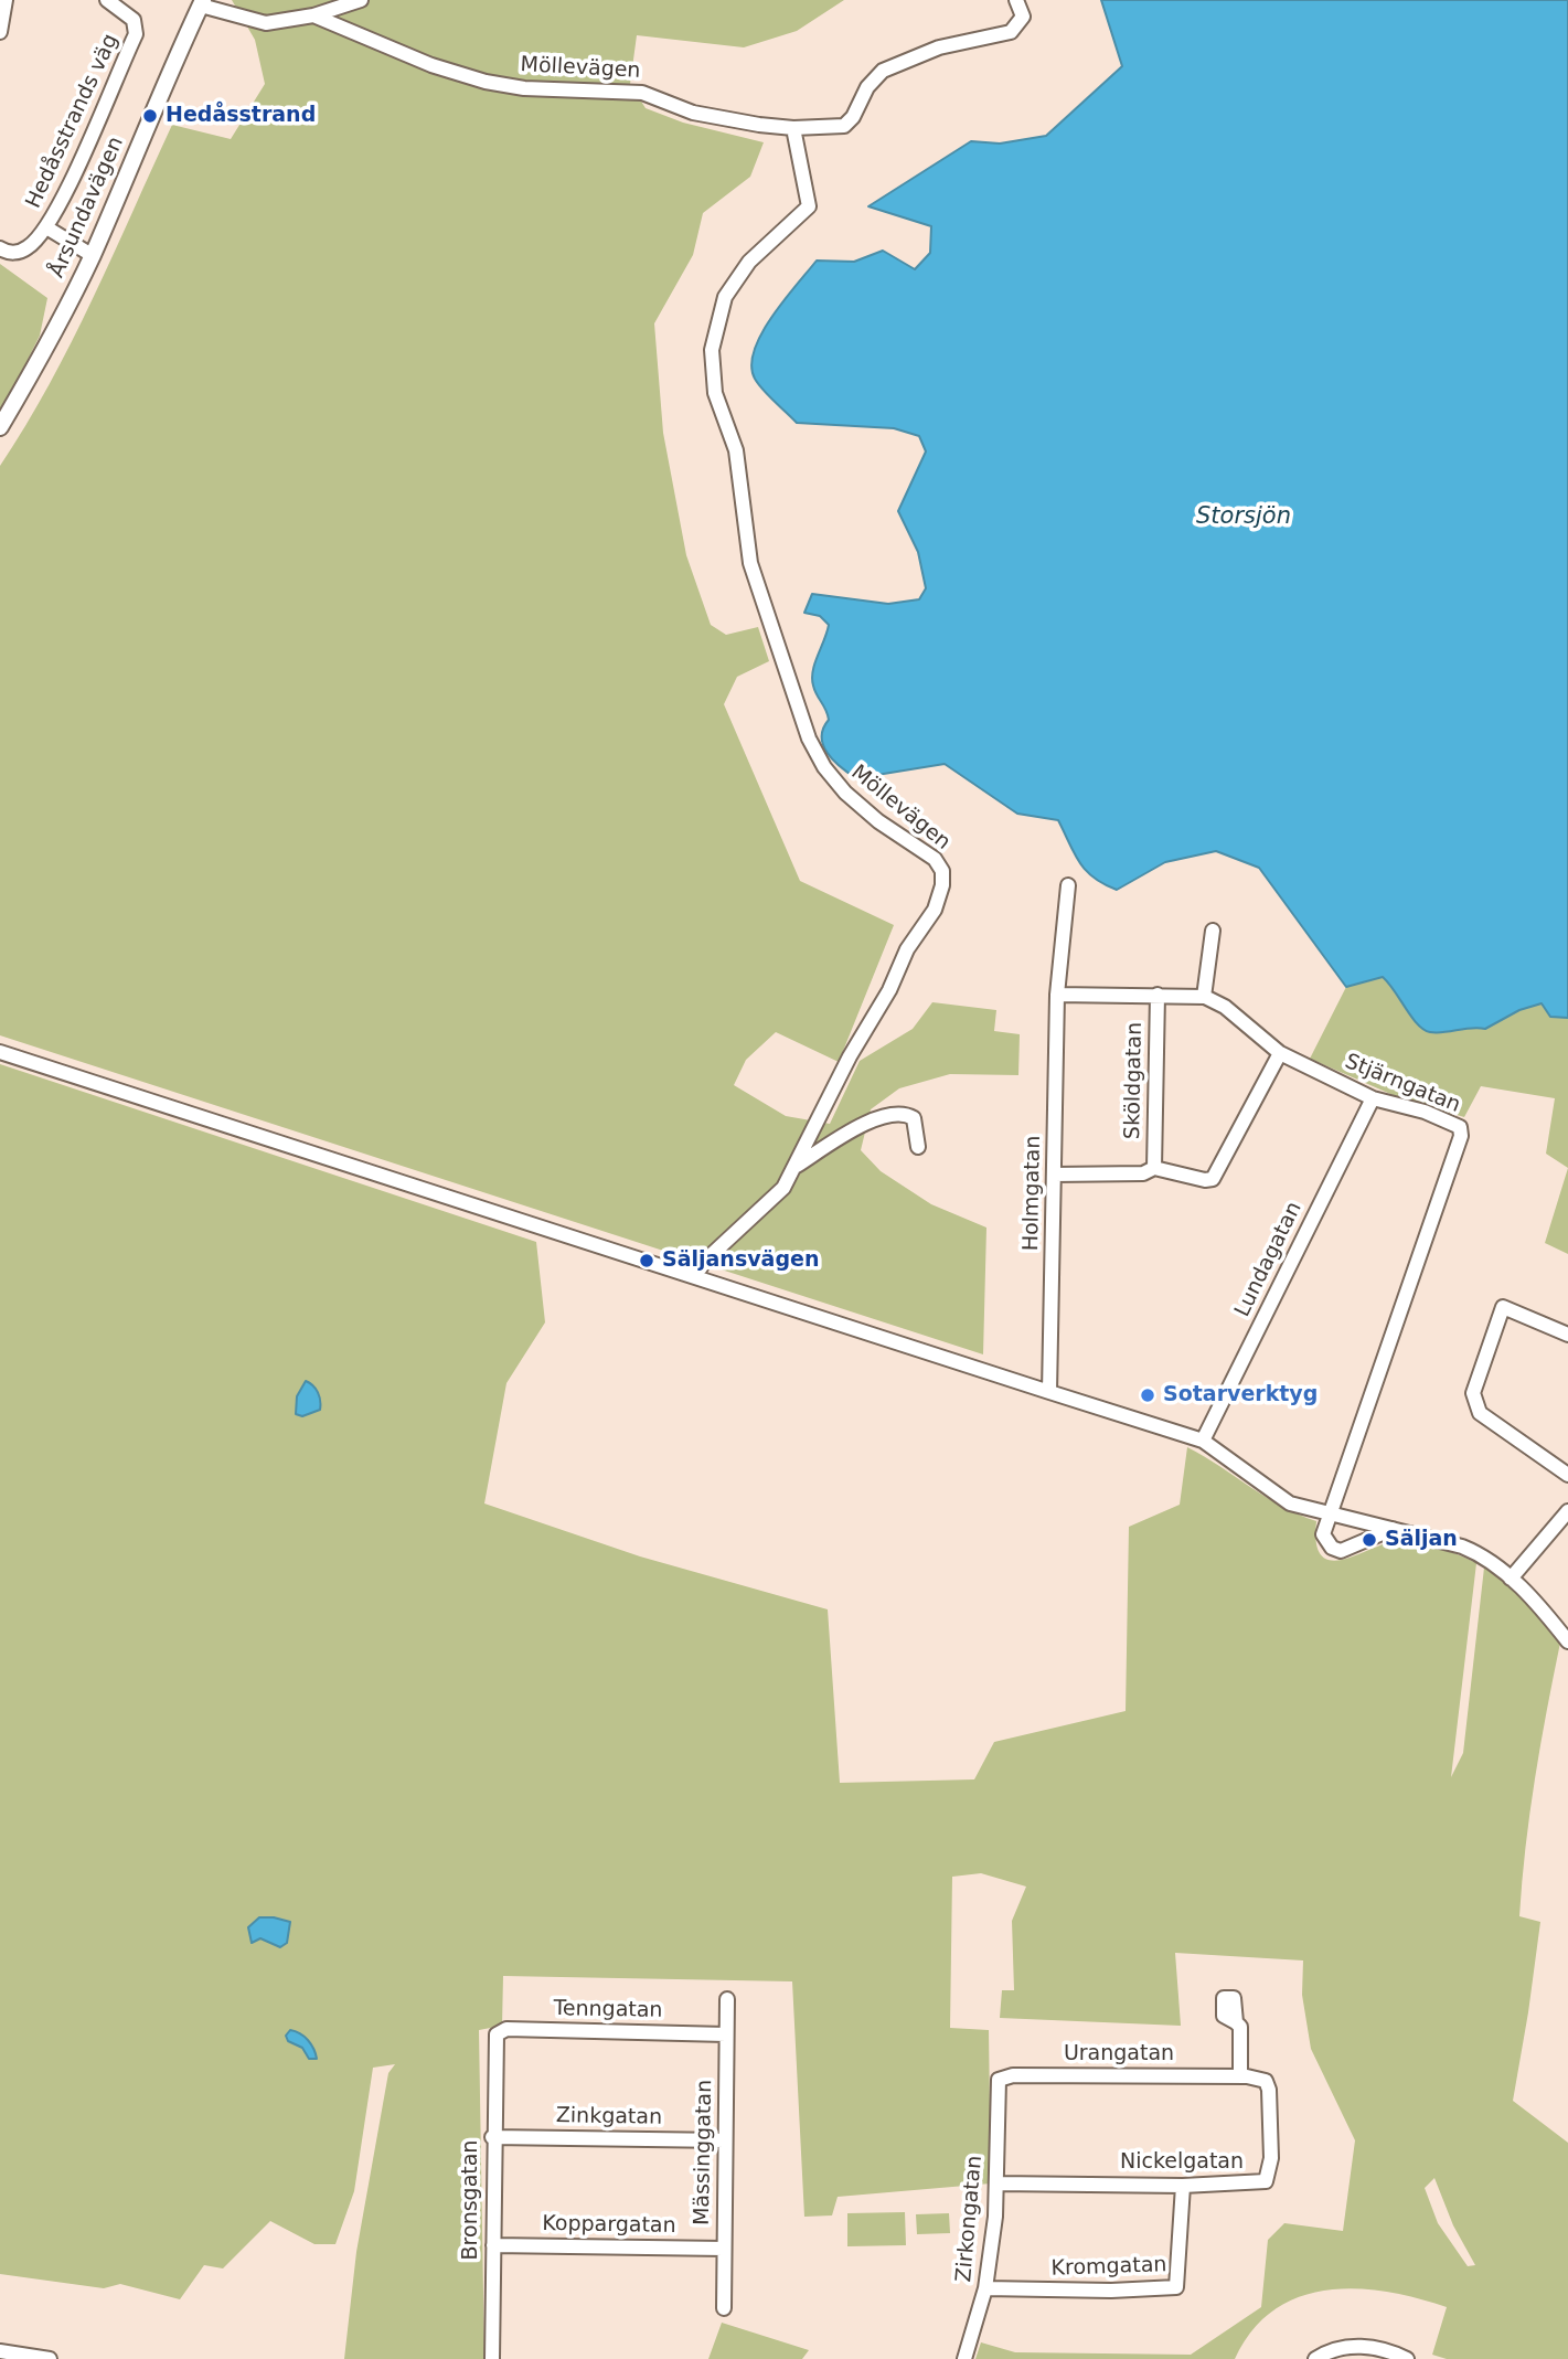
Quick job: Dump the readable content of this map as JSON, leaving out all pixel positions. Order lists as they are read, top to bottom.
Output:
{
  "streets": {
    "main road": ["Årsundavägen"],
    "street": [
      "Möllevägen",
      "Hedåsstrands väg",
      "Sköldgatan",
      "Stjärngatan",
      "Holmgatan",
      "Lundagatan",
      "Tenngatan",
      "Urangatan",
      "Zinkgatan",
      "Mässinggatan",
      "Nickelgatan",
      "Bronsgatan",
      "Zirkongatan",
      "Koppargatan",
      "Kromgatan"
    ]
  },
  "crossings": [
    ["Hedåsstrands väg", "Årsundavägen"],
    ["Sköldgatan", "Stjärngatan"],
    ["Stjärngatan", "Holmgatan"],
    ["Stjärngatan", "Lundagatan"],
    ["Tenngatan", "Mässinggatan"],
    ["Tenngatan", "Bronsgatan"],
    ["Urangatan", "Nickelgatan"],
    ["Urangatan", "Zirkongatan"],
    ["Zinkgatan", "Mässinggatan"],
    ["Zinkgatan", "Bronsgatan"],
    ["Mässinggatan", "Koppargatan"],
    ["Nickelgatan", "Zirkongatan"],
    ["Nickelgatan", "Kromgatan"],
    ["Bronsgatan", "Koppargatan"],
    ["Zirkongatan", "Kromgatan"]
  ],
  "water": ["Storsjön"],
  "places": [
    "Hedåsstrand",
    "Säljansvägen",
    "Sotarverktyg",
    "Säljan"
  ]
}
